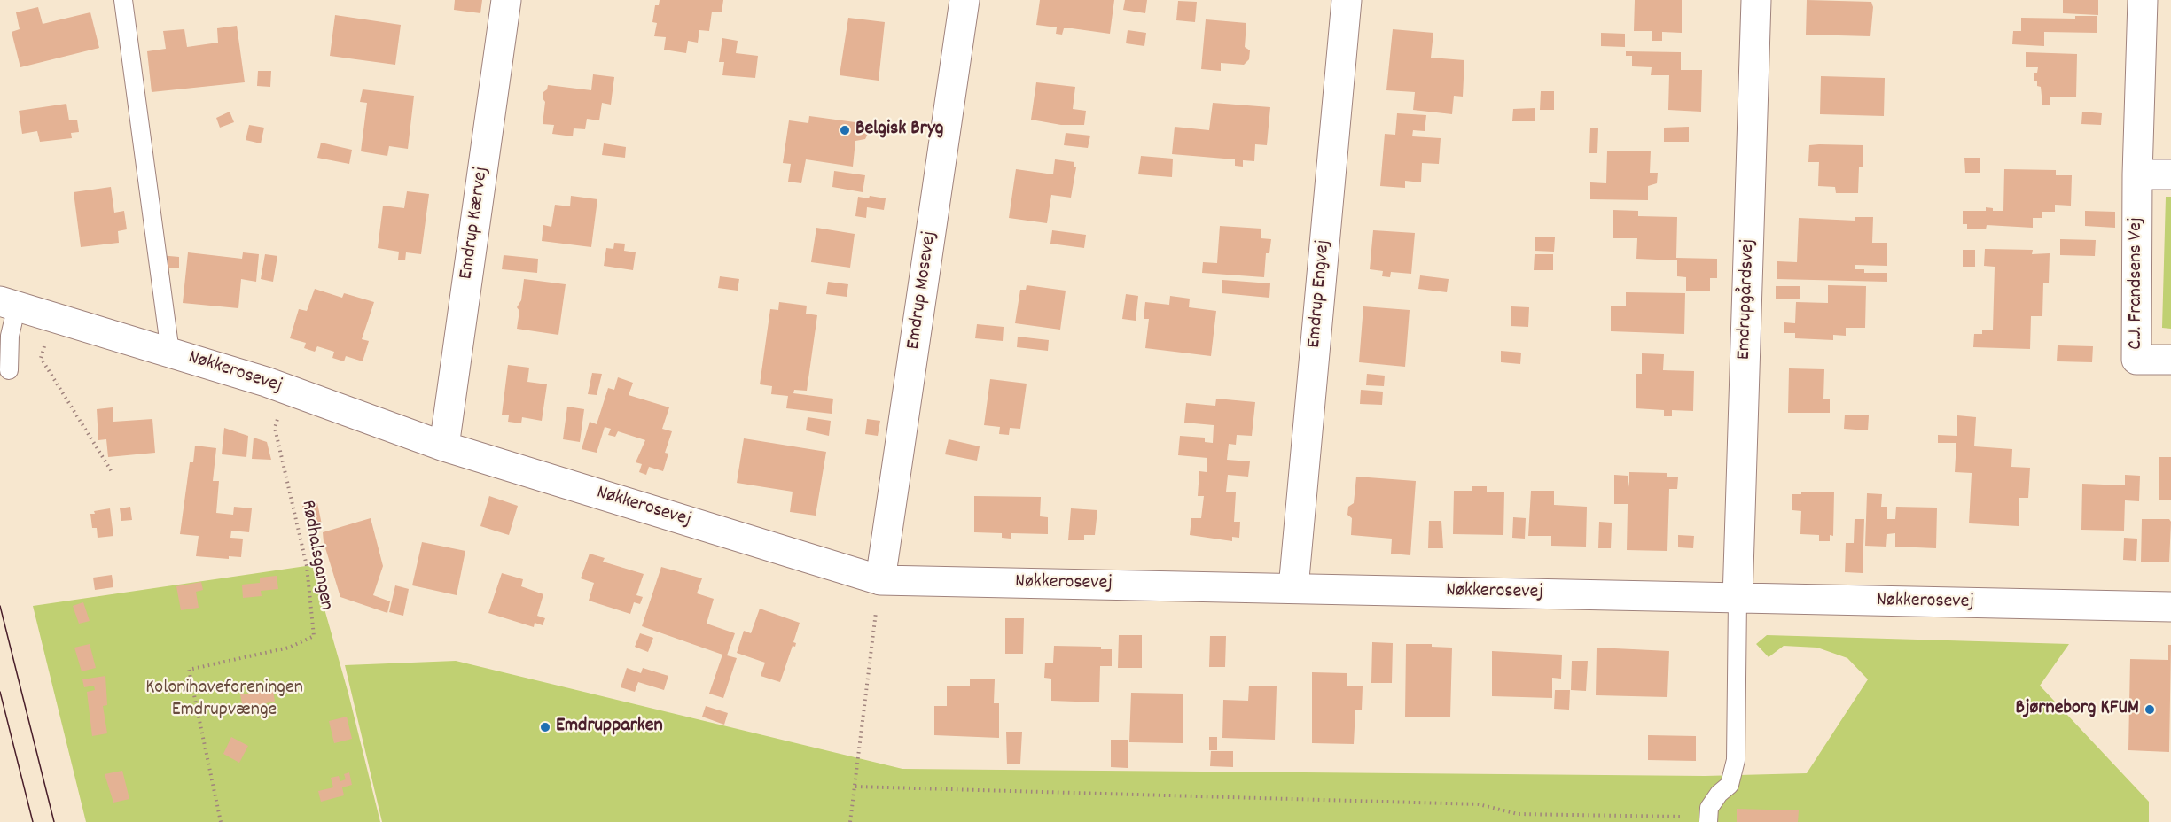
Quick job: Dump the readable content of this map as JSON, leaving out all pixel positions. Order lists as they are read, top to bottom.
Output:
{
  "streets": {
    "street": [
      "Emdrup Kærvej",
      "C.J. Frandsens Vej",
      "Emdrup Mosevej",
      "Emdrup Engvej",
      "Emdrupgårdsvej",
      "Nøkkerosevej"
    ],
    "path": ["Rødhalsgangen"]
  },
  "crossings": [
    ["Emdrup Kærvej", "Nøkkerosevej"],
    ["Emdrup Mosevej", "Nøkkerosevej"],
    ["Emdrup Engvej", "Nøkkerosevej"],
    ["Emdrupgårdsvej", "Nøkkerosevej"],
    ["Nøkkerosevej", "Rødhalsgangen"]
  ],
  "parks": ["Kolonihaveforeningen Emdrupvænge"],
  "places": ["Belgisk Bryg", "Bjørneborg KFUM", "Emdrupparken"]
}
